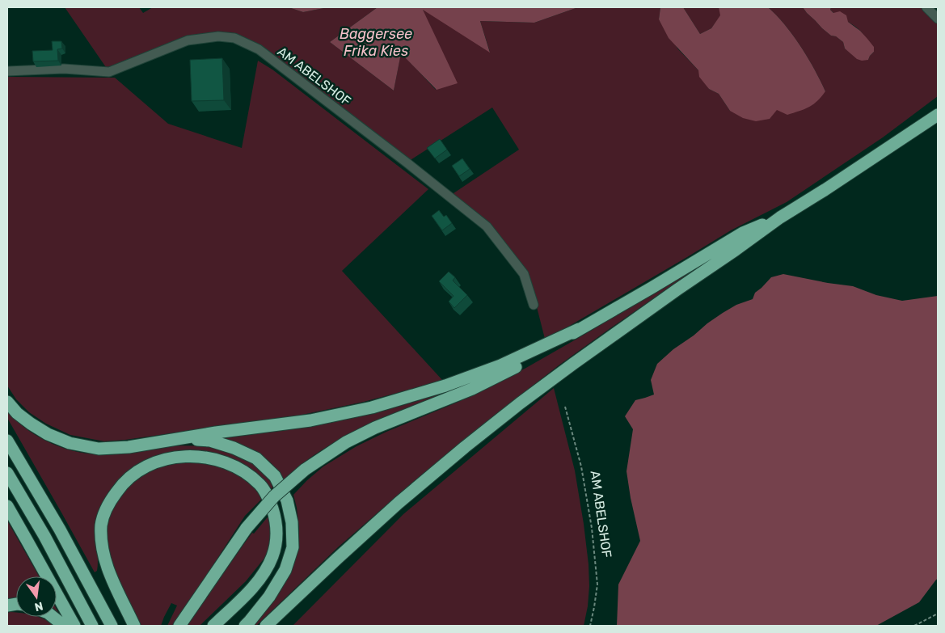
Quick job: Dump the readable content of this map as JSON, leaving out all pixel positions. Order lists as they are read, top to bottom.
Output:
{
  "streets": {
    "street": ["AM ABELSHOF"]
  },
  "water": ["Baggersee Frika Kies"],
  "north": "bottom"
}
